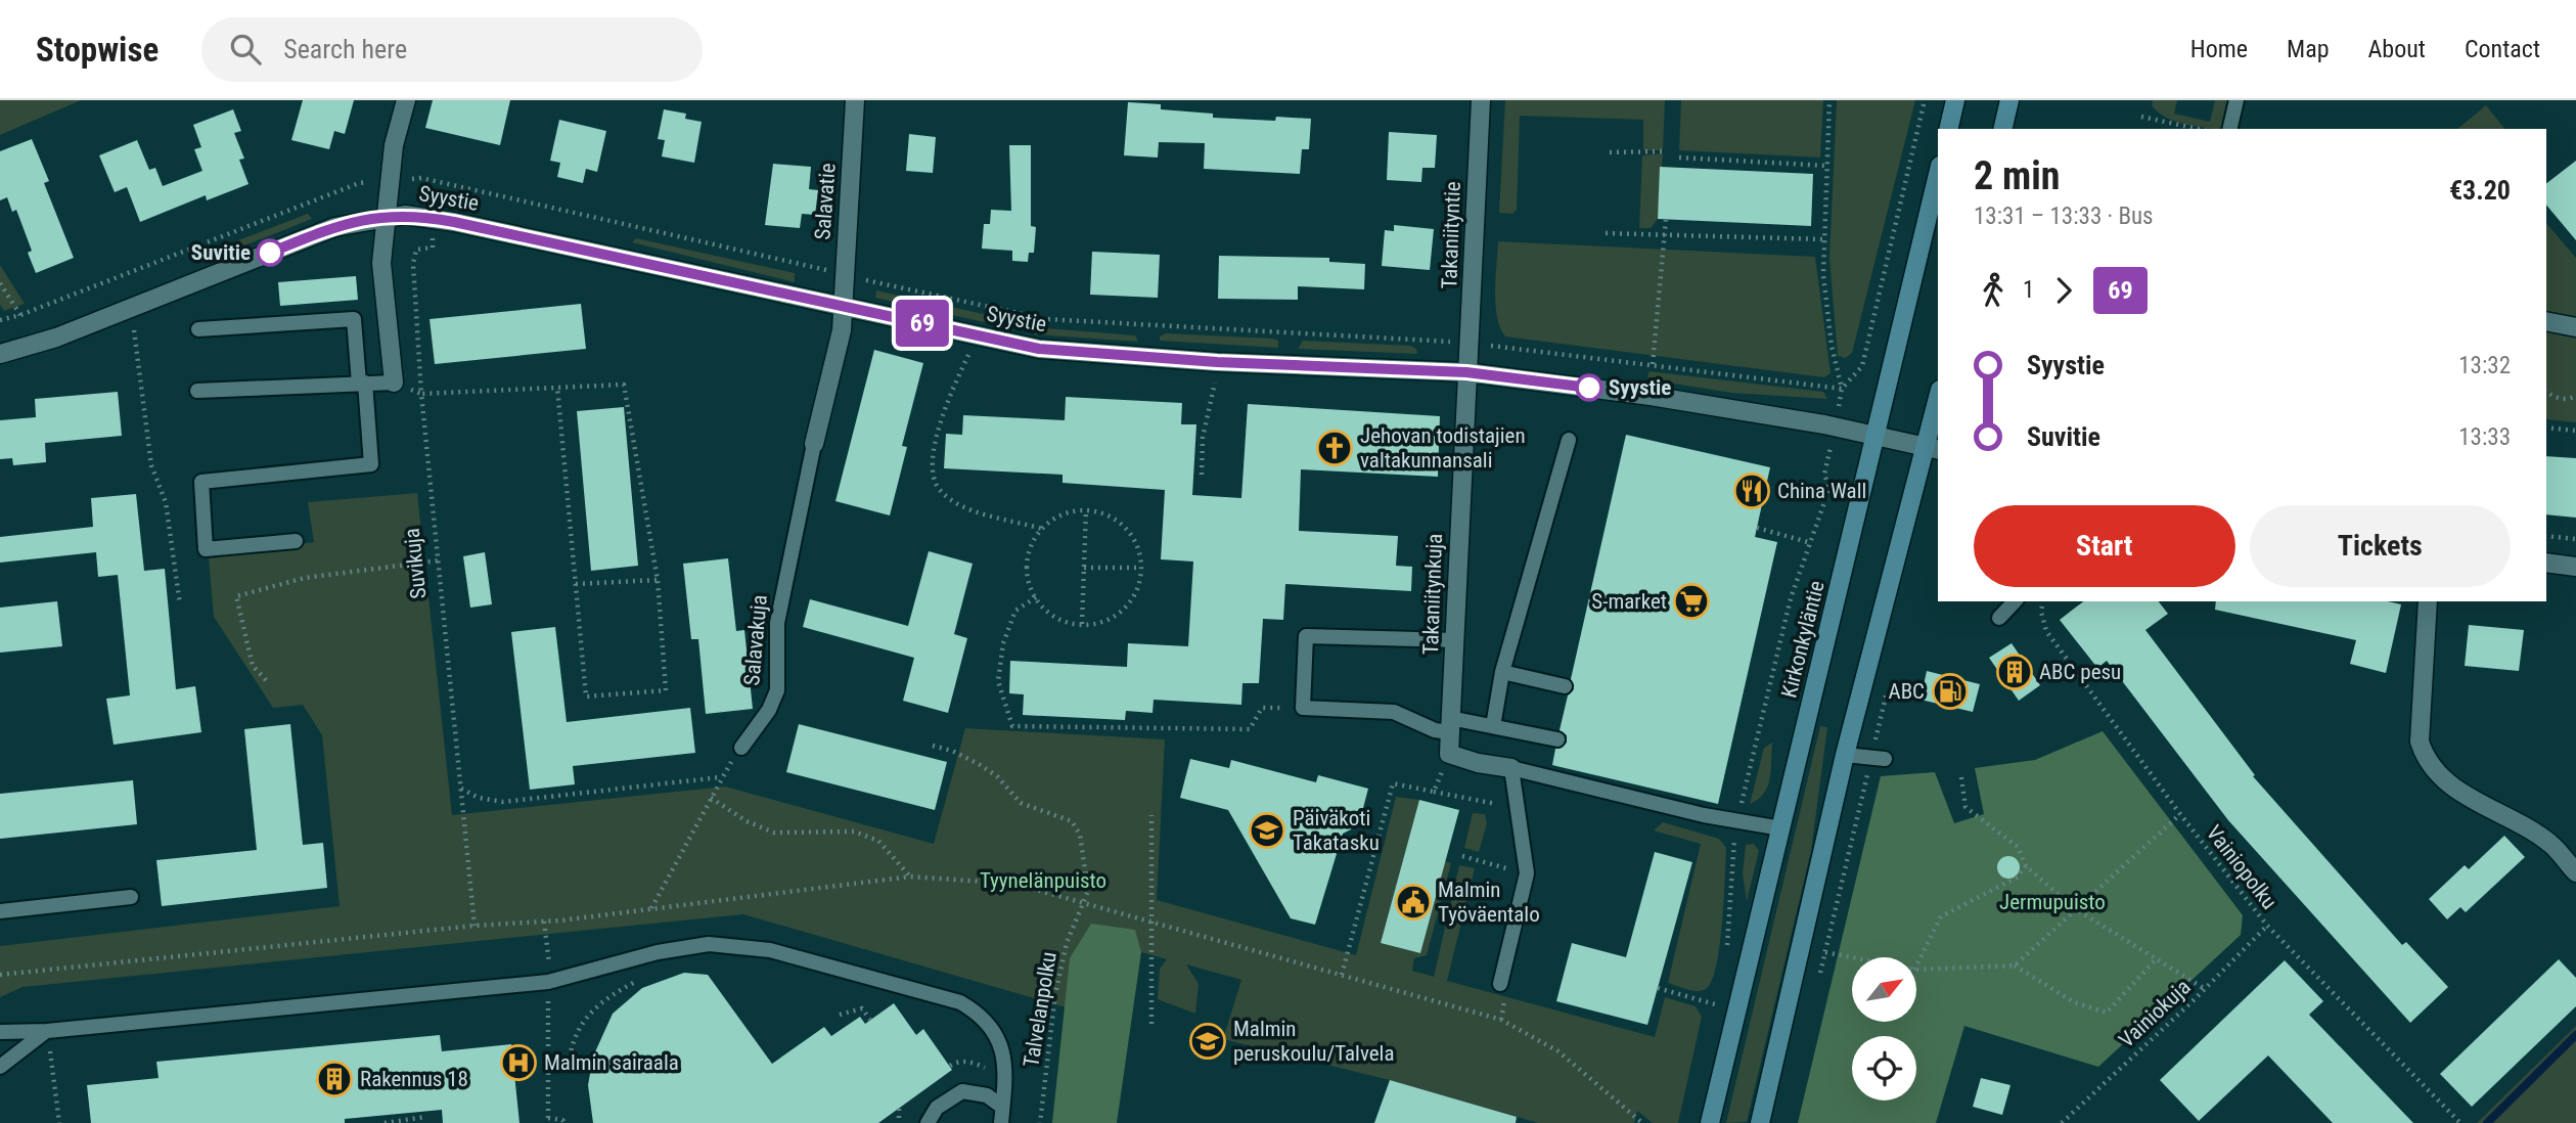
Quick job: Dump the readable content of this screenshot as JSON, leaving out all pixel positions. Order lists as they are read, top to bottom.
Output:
{
  "streets": {
    "main road": ["Kirkonkyläntie"],
    "street": [
      "Syystie",
      "Salavatie",
      "Takaniityntie",
      "Takaniitynkuja",
      "Salavakuja"
    ],
    "path": [
      "Suvikuja",
      "Vainiopolku",
      "Talvelanpolku",
      "Vainiokuja"
    ]
  },
  "crossings": [
    ["Syystie", "Salavatie"],
    ["Syystie", "Takaniityntie"],
    ["Syystie", "Suvikuja"],
    ["Syystie", "Takaniitynkuja"],
    ["Syystie", "Kirkonkyläntie"],
    ["Syystie", "Salavakuja"],
    ["Salavatie", "Salavakuja"],
    ["Takaniityntie", "Takaniitynkuja"],
    ["Vainiopolku", "Vainiokuja"]
  ],
  "parks": ["Tyynelänpuisto", "Jermupuisto"],
  "places": {
    "other": ["Suvitie", "Syystie"],
    "church": ["Jehovan todistajien valtakunnansali"],
    "restaurant": ["China Wall"],
    "supermarket": ["S-market"],
    "building": ["ABC pesu", "Rakennus 18"],
    "fuel station": ["ABC"],
    "school or university": ["Päiväkoti Takatasku", "Malmin peruskoulu/Talvela"],
    "public building": ["Malmin Työväentalo"],
    "hospital": ["Malmin sairaala"]
  },
  "lines": ["bus line 69"],
  "north": "top right",
  "page": {
    "header": "Stopwise",
    "search": "Search here",
    "nav": [
      "Home",
      "Map",
      "About",
      "Contact"
    ],
    "on_map": "69",
    "heading": ["2 min", "13:31 – 13:33 · Bus", "€3.20"],
    "legs": ["1", "69"],
    "list": [
      {
        "name": "Syystie",
        "value": "13:32"
      },
      {
        "name": "Suvitie",
        "value": "13:33"
      }
    ],
    "buttons": ["Start", "Tickets"]
  }
}
